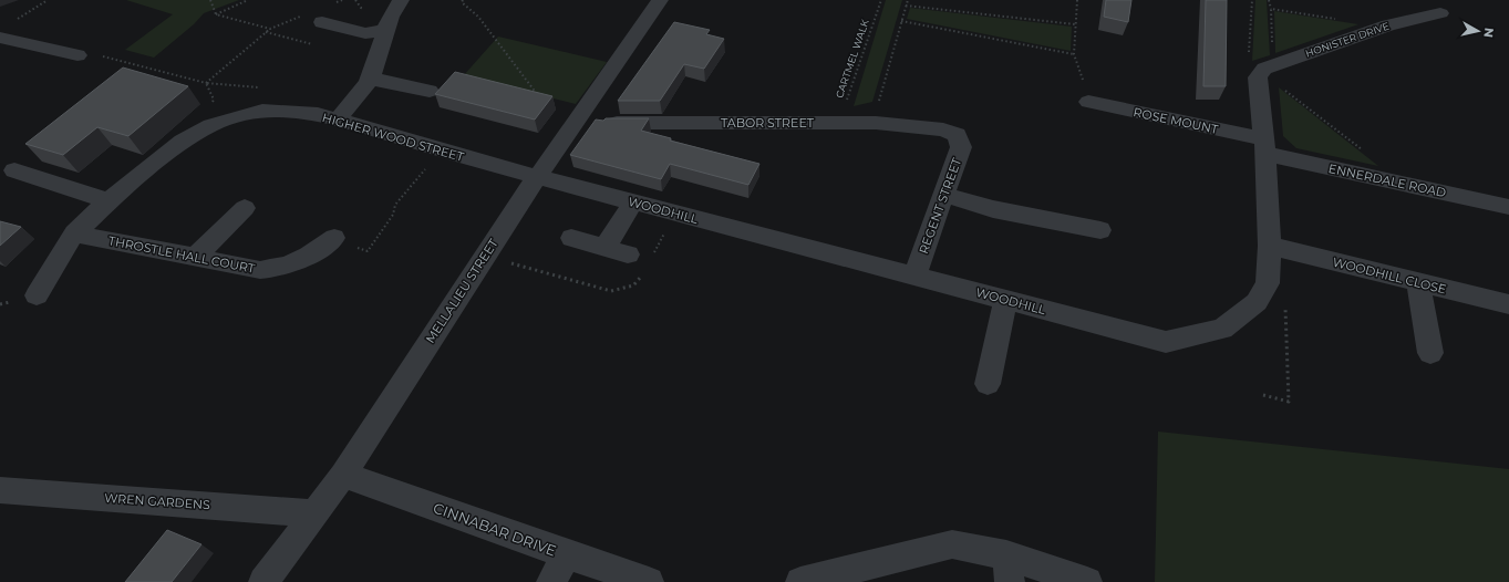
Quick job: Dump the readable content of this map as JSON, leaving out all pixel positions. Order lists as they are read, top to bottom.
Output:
{
  "streets": {
    "street": [
      "HONISTER DRIVE",
      "ROSE MOUNT",
      "TABOR STREET",
      "HIGHER WOOD STREET",
      "ENNERDALE ROAD",
      "REGENT STREET",
      "WOODHILL",
      "THROSTLE HALL COURT",
      "WOODHILL CLOSE",
      "MELLALIEU STREET",
      "WREN GARDENS",
      "CINNABAR DRIVE"
    ],
    "path": ["CARTMEL WALK"]
  },
  "crossings": [
    ["HONISTER DRIVE", "WOODHILL"],
    ["CARTMEL WALK", "TABOR STREET"],
    ["ROSE MOUNT", "ENNERDALE ROAD"],
    ["ROSE MOUNT", "WOODHILL"],
    ["TABOR STREET", "REGENT STREET"],
    ["TABOR STREET", "MELLALIEU STREET"],
    ["HIGHER WOOD STREET", "WOODHILL"],
    ["HIGHER WOOD STREET", "THROSTLE HALL COURT"],
    ["HIGHER WOOD STREET", "MELLALIEU STREET"],
    ["ENNERDALE ROAD", "WOODHILL"],
    ["REGENT STREET", "WOODHILL"],
    ["WOODHILL", "WOODHILL CLOSE"],
    ["WOODHILL", "MELLALIEU STREET"],
    ["MELLALIEU STREET", "WREN GARDENS"],
    ["MELLALIEU STREET", "CINNABAR DRIVE"]
  ],
  "north": "right"
}
